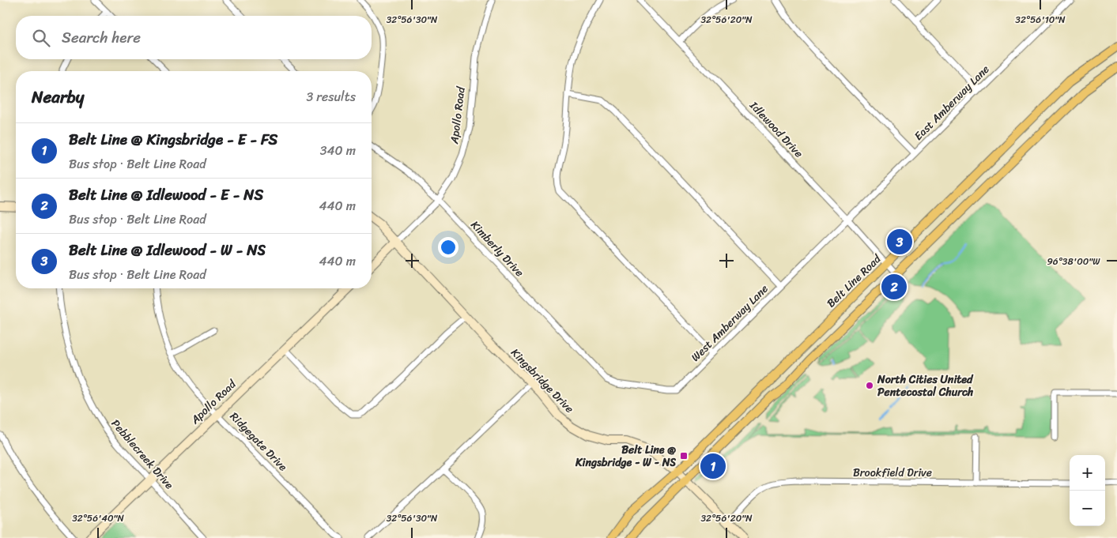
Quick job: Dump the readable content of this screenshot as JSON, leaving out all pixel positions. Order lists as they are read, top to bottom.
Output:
{
  "streets": {
    "main road": ["Belt Line Road"],
    "street": [
      "East Amberway Lane",
      "Apollo Road",
      "Idlewood Drive",
      "Kimberly Drive",
      "West Amberway Lane",
      "Kingsbridge Drive",
      "Ridgegate Drive",
      "Pebblecreek Drive",
      "Brookfield Drive"
    ]
  },
  "crossings": [
    ["East Amberway Lane", "Idlewood Drive"],
    ["East Amberway Lane", "West Amberway Lane"],
    ["Apollo Road", "Kimberly Drive"],
    ["Apollo Road", "Kingsbridge Drive"],
    ["Apollo Road", "Ridgegate Drive"],
    ["Apollo Road", "Pebblecreek Drive"],
    ["Idlewood Drive", "Belt Line Road"],
    ["Idlewood Drive", "West Amberway Lane"],
    ["Kimberly Drive", "West Amberway Lane"],
    ["Belt Line Road", "Kingsbridge Drive"],
    ["Kingsbridge Drive", "Brookfield Drive"]
  ],
  "places": {
    "other": ["North Cities United Pentecostal Church"],
    "transit": ["Belt Line @ Kingsbridge - W - NS"]
  },
  "page": {
    "search": "Search here",
    "heading": ["Nearby", "3 results"],
    "list": [
      {
        "mark": "1",
        "name": "Belt Line @ Kingsbridge - E - FS",
        "note": "Bus stop · Belt Line Road",
        "value": "340 m"
      },
      {
        "mark": "2",
        "name": "Belt Line @ Idlewood - E - NS",
        "note": "Bus stop · Belt Line Road",
        "value": "440 m"
      },
      {
        "mark": "3",
        "name": "Belt Line @ Idlewood - W - NS",
        "note": "Bus stop · Belt Line Road",
        "value": "440 m"
      }
    ],
    "pins": ["3", "2", "1"],
    "map_buttons": ["+", "−"]
  },
  "coordinates": [
    "32°56'30\"N",
    "32°56'20\"N",
    "32°56'10\"N",
    "96°38'00\"W",
    "32°56'40\"N"
  ]
}
